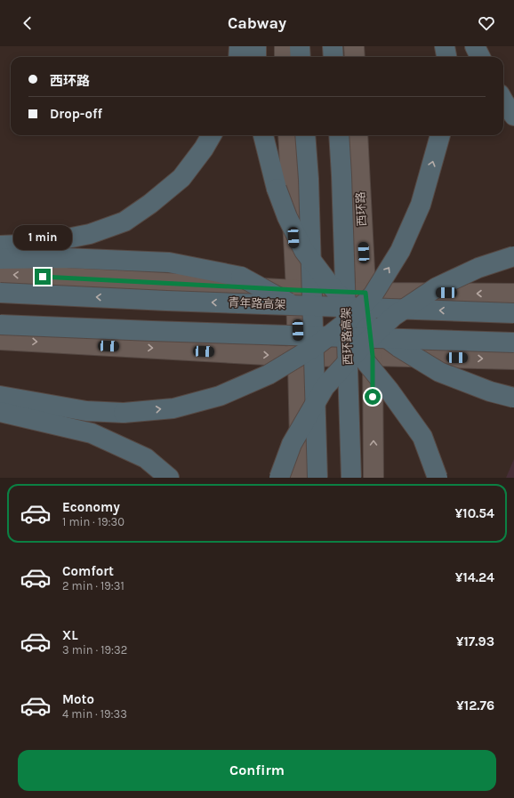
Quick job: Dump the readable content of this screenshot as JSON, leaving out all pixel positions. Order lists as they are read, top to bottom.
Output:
{
  "streets": {
    "highway": ["青年路高架", "西环路高架"],
    "main road": ["西环路"]
  },
  "page": {
    "header": "Cabway",
    "banner": ["西环路", "Drop-off"],
    "bubble": "1 min",
    "list": [
      {
        "name": "Economy",
        "note": "1 min · 19:30",
        "value": "¥10.54"
      },
      {
        "name": "Comfort",
        "note": "2 min · 19:31",
        "value": "¥14.24"
      },
      {
        "name": "XL",
        "note": "3 min · 19:32",
        "value": "¥17.93"
      },
      {
        "name": "Moto",
        "note": "4 min · 19:33",
        "value": "¥12.76"
      }
    ],
    "buttons": "Confirm"
  }
}
